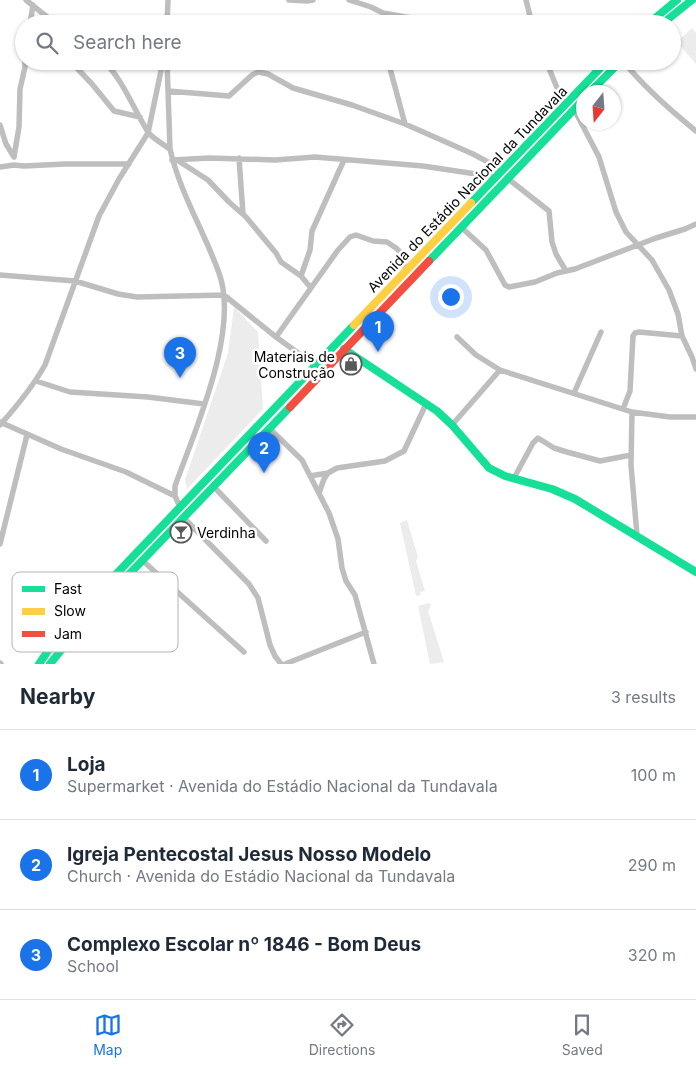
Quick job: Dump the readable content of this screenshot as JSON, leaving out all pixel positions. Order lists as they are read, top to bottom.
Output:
{
  "streets": {
    "street": ["Avenida do Estádio Nacional da Tundavala"]
  },
  "places": {
    "shop": ["Materiais de Construção"],
    "bar": ["Verdinha"]
  },
  "legend": ["Fast", "Slow", "Jam"],
  "north": "bottom",
  "page": {
    "search": "Search here",
    "pins": ["1", "3", "2"],
    "heading": ["Nearby", "3 results"],
    "list": [
      {
        "mark": "1",
        "name": "Loja",
        "note": "Supermarket · Avenida do Estádio Nacional da Tundavala",
        "value": "100 m"
      },
      {
        "mark": "2",
        "name": "Igreja Pentecostal Jesus Nosso Modelo",
        "note": "Church · Avenida do Estádio Nacional da Tundavala",
        "value": "290 m"
      },
      {
        "mark": "3",
        "name": "Complexo Escolar nº 1846 - Bom Deus",
        "note": "School",
        "value": "320 m"
      }
    ],
    "nav": ["Map", "Directions", "Saved"]
  }
}
